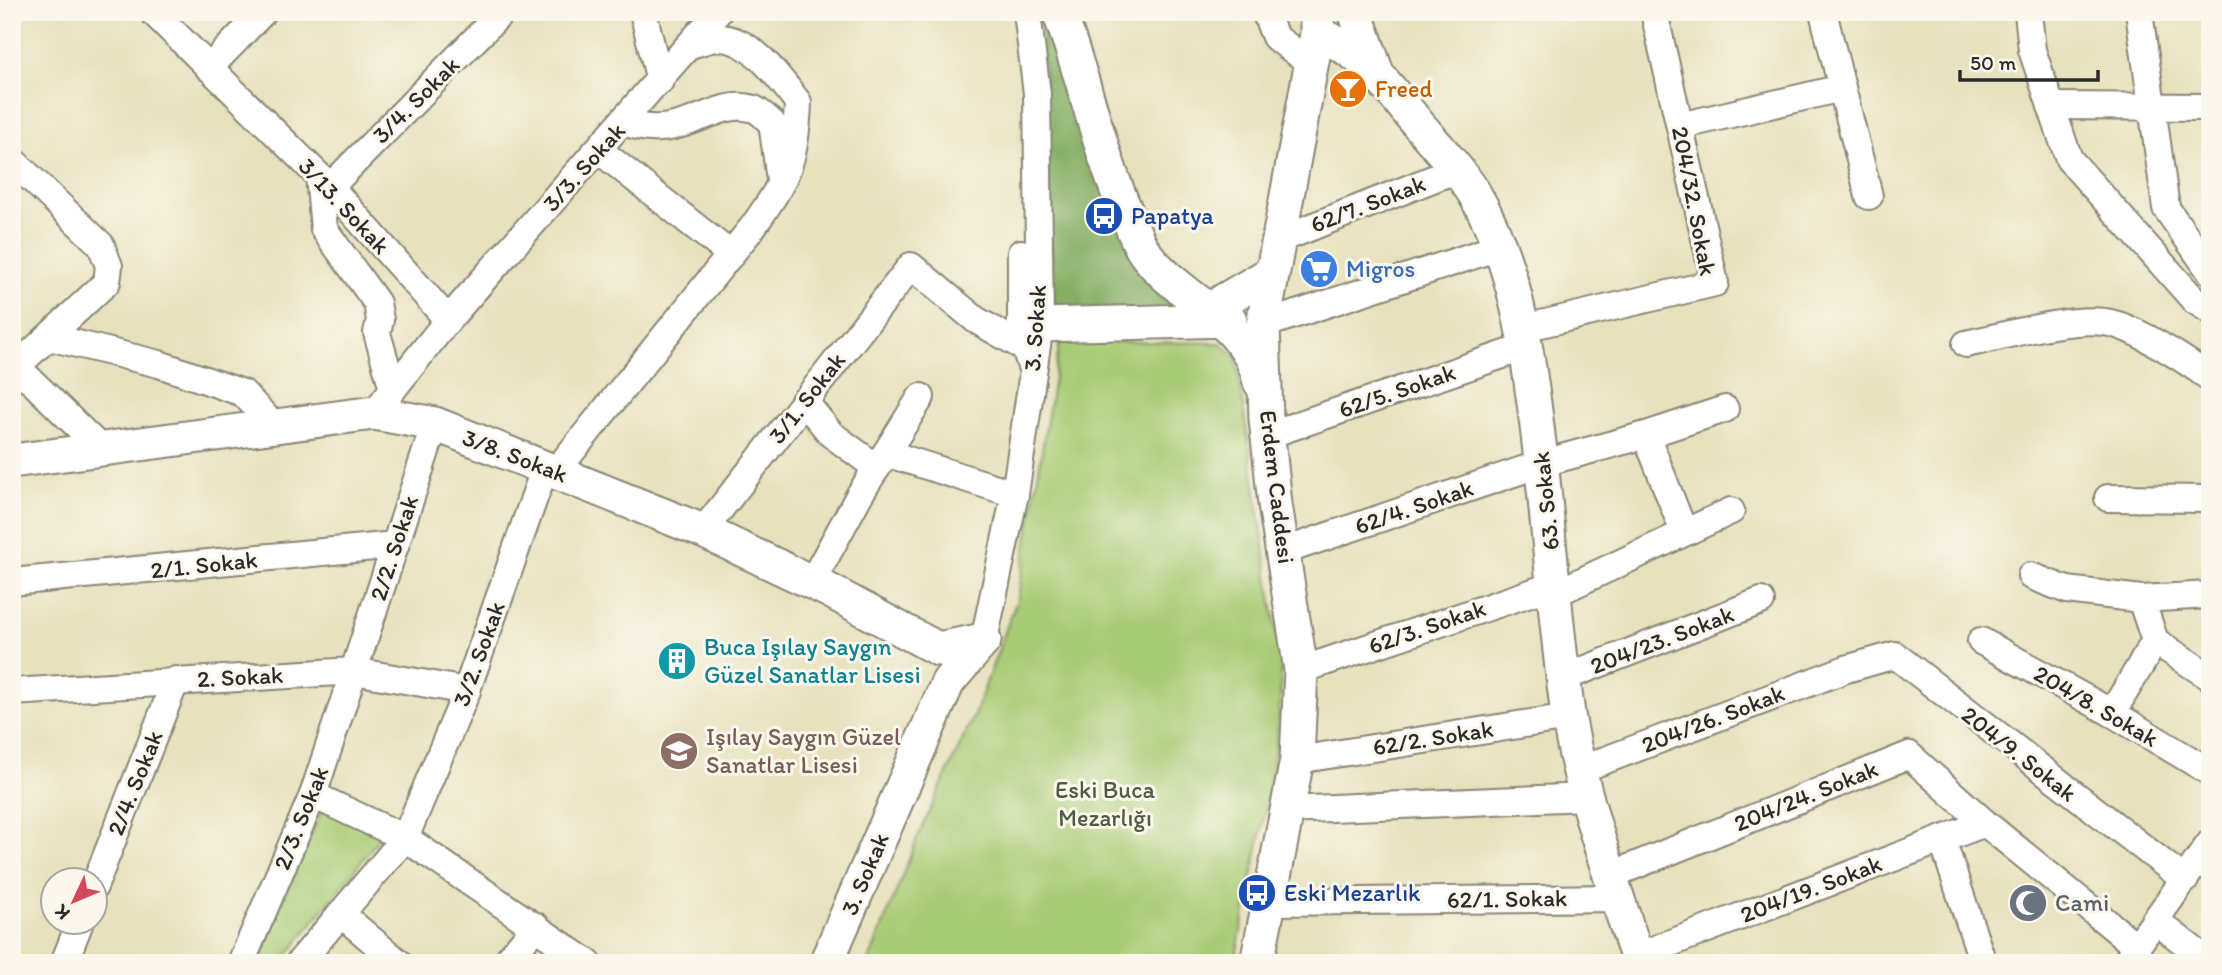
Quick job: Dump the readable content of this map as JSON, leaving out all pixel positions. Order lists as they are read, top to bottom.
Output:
{
  "streets": {
    "main road": [
      "3. Sokak",
      "3/8. Sokak",
      "Erdem Caddesi",
      "63. Sokak"
    ],
    "street": [
      "3/4. Sokak",
      "3/3. Sokak",
      "204/32. Sokak",
      "62/7. Sokak",
      "3/13. Sokak",
      "62/5. Sokak",
      "3/1. Sokak",
      "62/4. Sokak",
      "2/2. Sokak",
      "2/1. Sokak",
      "62/3. Sokak",
      "204/23. Sokak",
      "3/2. Sokak",
      "2. Sokak",
      "204/8. Sokak",
      "204/26. Sokak",
      "62/2. Sokak",
      "204/9. Sokak",
      "2/4. Sokak",
      "204/24. Sokak",
      "2/3. Sokak",
      "204/19. Sokak",
      "62/1. Sokak"
    ]
  },
  "crossings": [
    ["3/4. Sokak", "3/13. Sokak"],
    ["3/3. Sokak", "3/13. Sokak"],
    ["3/3. Sokak", "3/2. Sokak"],
    ["204/32. Sokak", "62/5. Sokak"],
    ["204/32. Sokak", "63. Sokak"],
    ["62/7. Sokak", "Erdem Caddesi"],
    ["62/7. Sokak", "63. Sokak"],
    ["3. Sokak", "3/1. Sokak"],
    ["3. Sokak", "3/8. Sokak"],
    ["62/5. Sokak", "Erdem Caddesi"],
    ["62/5. Sokak", "63. Sokak"],
    ["3/1. Sokak", "3/8. Sokak"],
    ["3/8. Sokak", "2/2. Sokak"],
    ["3/8. Sokak", "3/2. Sokak"],
    ["Erdem Caddesi", "62/4. Sokak"],
    ["Erdem Caddesi", "62/3. Sokak"],
    ["Erdem Caddesi", "204/26. Sokak"],
    ["Erdem Caddesi", "62/2. Sokak"],
    ["Erdem Caddesi", "62/1. Sokak"],
    ["63. Sokak", "62/4. Sokak"],
    ["63. Sokak", "62/3. Sokak"],
    ["63. Sokak", "204/23. Sokak"],
    ["63. Sokak", "204/26. Sokak"],
    ["63. Sokak", "62/2. Sokak"],
    ["63. Sokak", "204/24. Sokak"],
    ["63. Sokak", "204/19. Sokak"],
    ["63. Sokak", "62/1. Sokak"],
    ["2/2. Sokak", "2/1. Sokak"],
    ["2/2. Sokak", "2. Sokak"],
    ["2/2. Sokak", "2/3. Sokak"],
    ["3/2. Sokak", "2. Sokak"],
    ["2. Sokak", "2/4. Sokak"],
    ["2. Sokak", "2/3. Sokak"],
    ["204/26. Sokak", "204/9. Sokak"],
    ["204/24. Sokak", "204/19. Sokak"],
    ["204/24. Sokak", "62/1. Sokak"]
  ],
  "parks": ["Eski Buca Mezarlığı"],
  "places": {
    "bar": ["Freed"],
    "bus stop": ["Papatya", "Eski Mezarlık"],
    "supermarket": ["Migros"],
    "building": ["Buca Işılay Saygın Güzel Sanatlar Lisesi"],
    "school or university": ["Işılay Saygın Güzel Sanatlar Lisesi"],
    "mosque": ["Cami"]
  },
  "scale_bar": "50 m",
  "north": "bottom left"
}
